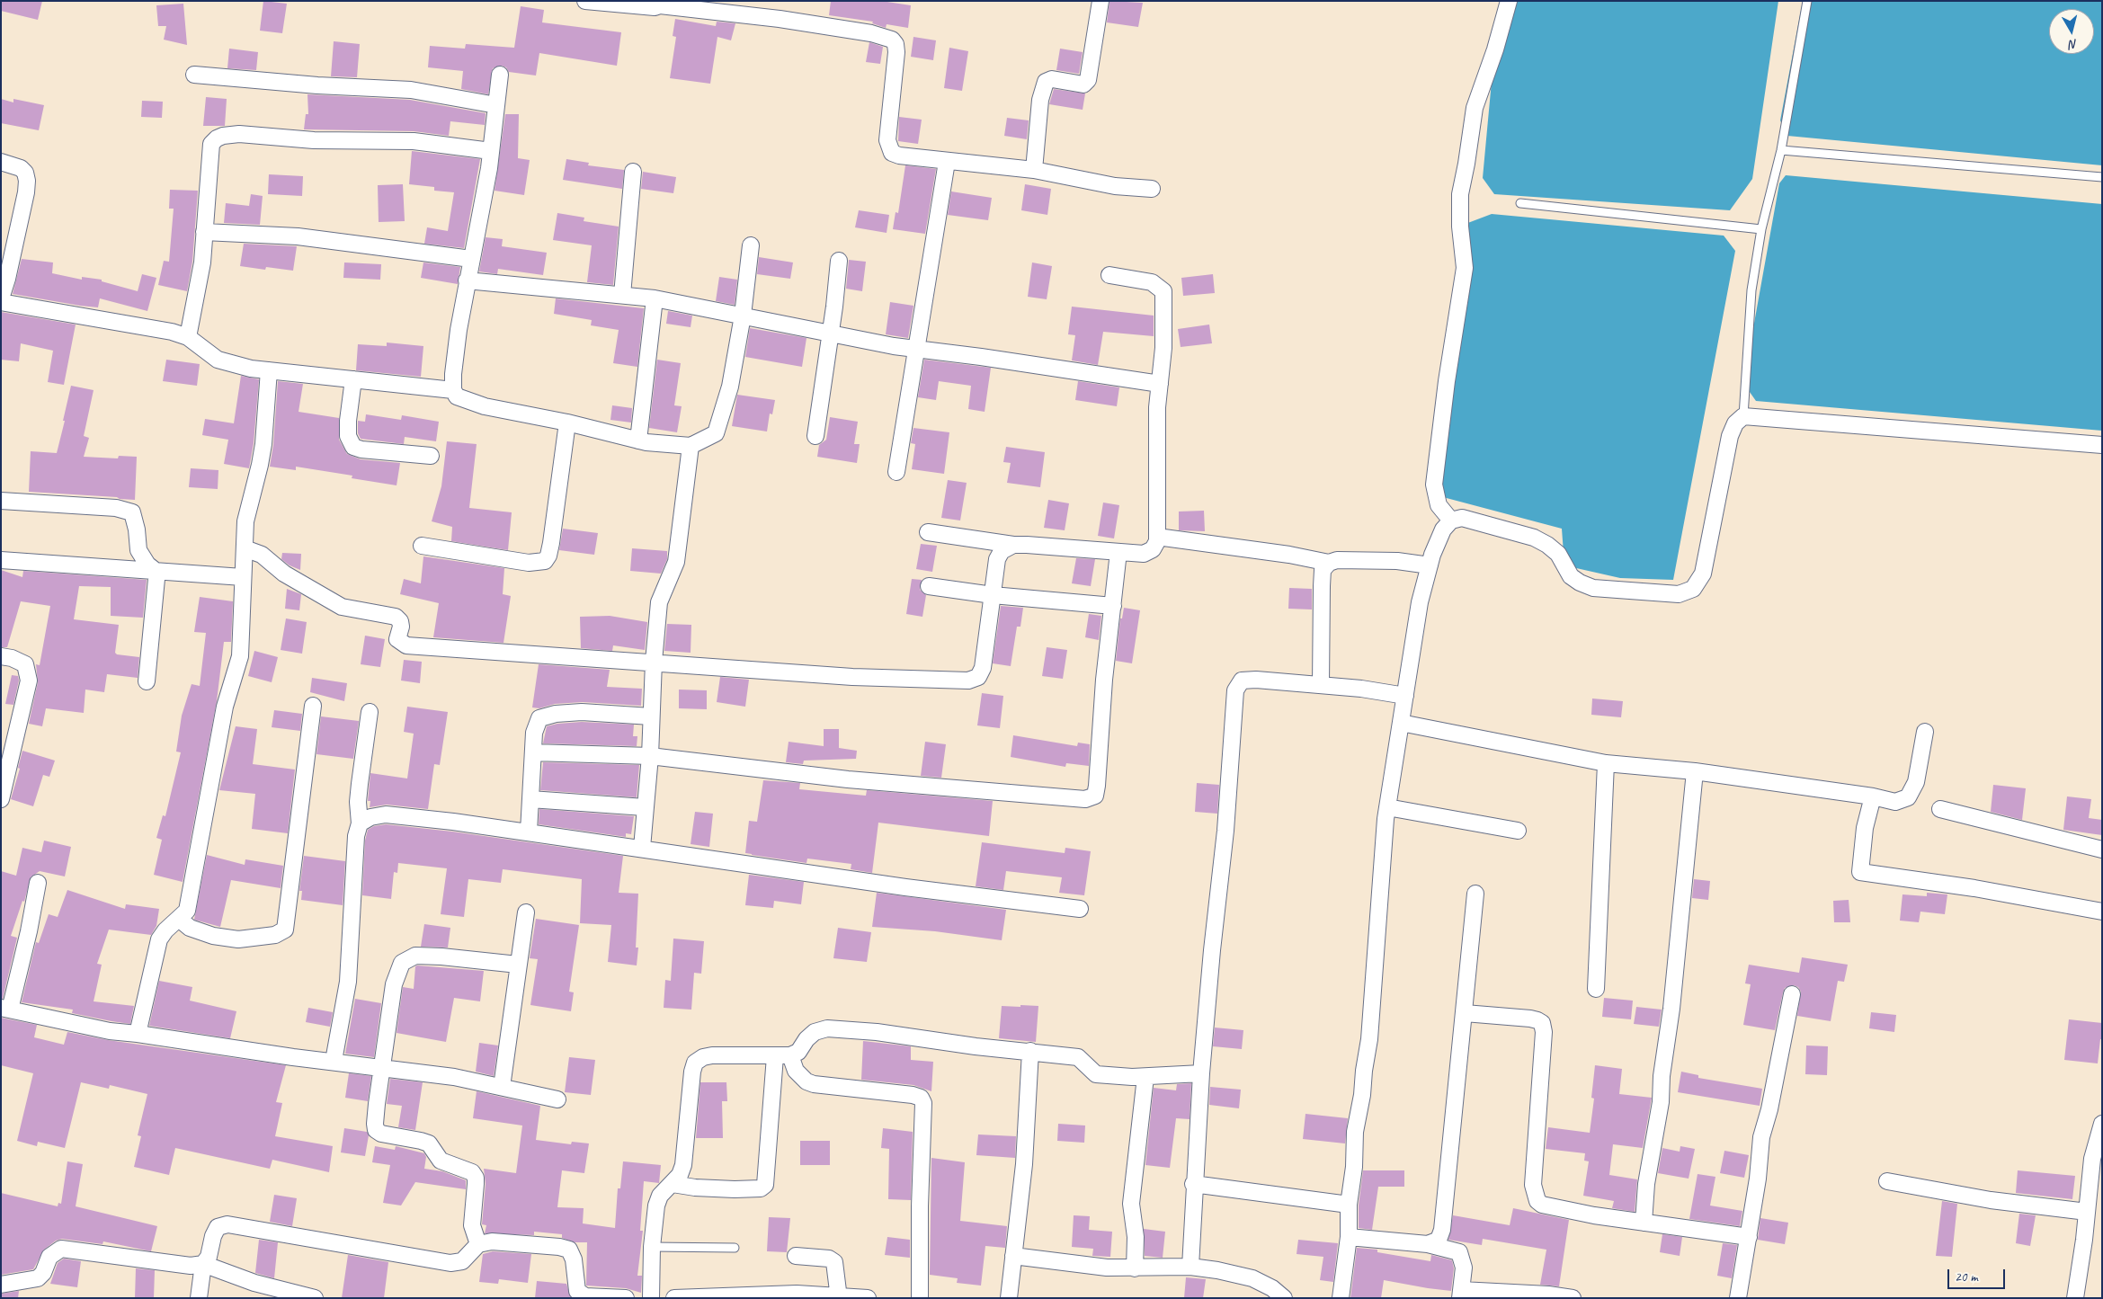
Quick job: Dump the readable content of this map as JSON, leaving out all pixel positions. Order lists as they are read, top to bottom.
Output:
{
  "scale_bar": "20 m",
  "north": "bottom"
}
